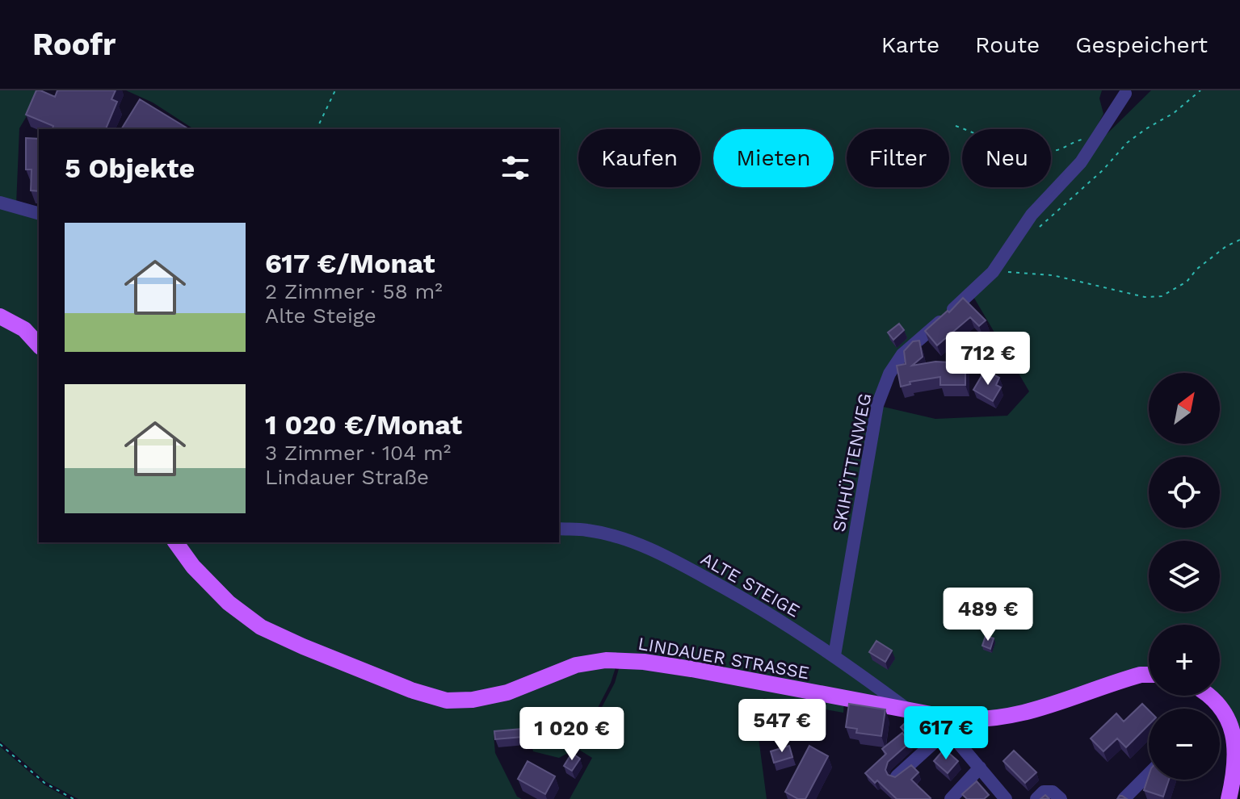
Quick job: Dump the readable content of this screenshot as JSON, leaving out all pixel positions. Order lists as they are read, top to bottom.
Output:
{
  "streets": {
    "main road": ["LINDAUER STRASSE"],
    "street": ["SKIHÜTTENWEG", "ALTE STEIGE"]
  },
  "crossings": [
    ["SKIHÜTTENWEG", "ALTE STEIGE"],
    ["ALTE STEIGE", "LINDAUER STRASSE"]
  ],
  "north": "top right",
  "page": {
    "header": "Roofr",
    "nav": ["Karte", "Route", "Gespeichert"],
    "chip": [
      "Kaufen",
      "Mieten",
      "Filter",
      "Neu"
    ],
    "heading": "5 Objekte",
    "list": [
      {
        "name": "617 €/Monat",
        "note": "2 Zimmer · 58 m² · Alte Steige"
      },
      {
        "name": "1 020 €/Monat",
        "note": "3 Zimmer · 104 m² · Lindauer Straße"
      }
    ],
    "price": [
      "712 €",
      "489 €",
      "547 €",
      "617 €",
      "1 020 €"
    ],
    "map_buttons": ["+", "−"]
  }
}
